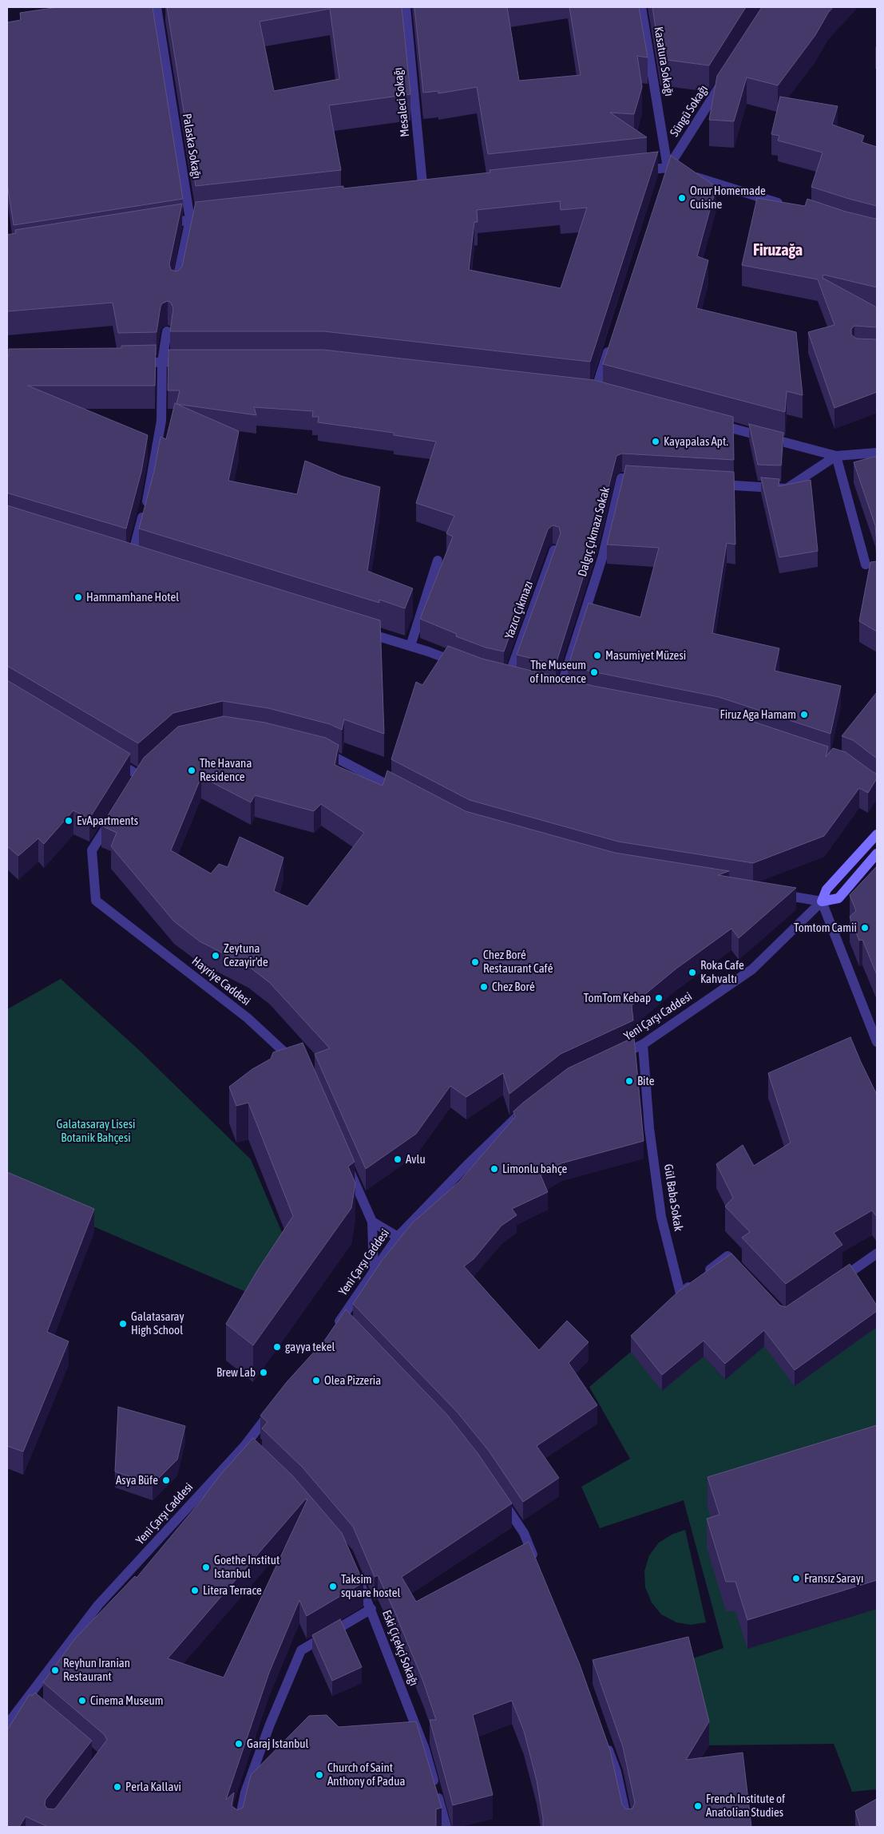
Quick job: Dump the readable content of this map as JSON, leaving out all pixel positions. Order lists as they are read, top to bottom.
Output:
{
  "streets": {
    "street": [
      "Kasatura Sokağı",
      "Mesaleci Sokağı",
      "Süngü Sokağı",
      "Palaska Sokağı",
      "Dalgıç Çıkmazı Sokak",
      "Yazıcı Çıkmazı",
      "Hayriye Caddesi",
      "Yeni Çarşı Caddesi",
      "Gül Baba Sokak",
      "Eski Çiçekçi Sokağı"
    ]
  },
  "crossings": [
    ["Kasatura Sokağı", "Süngü Sokağı"],
    ["Yeni Çarşı Caddesi", "Gül Baba Sokak"]
  ],
  "districts": ["Firuzağa"],
  "parks": ["Galatasaray Lisesi Botanik Bahçesi"],
  "places": [
    "Onur Homemade Cuisine",
    "Kayapalas Apt.",
    "Hammamhane Hotel",
    "Masumiyet Müzesi",
    "The Museum of Innocence",
    "Firuz Aga Hamam",
    "The Havana Residence",
    "EvApartments",
    "Tomtom Camii",
    "Zeytuna Cezayir'de",
    "Chez Boré Restaurant Café",
    "Roka Cafe Kahvaltı",
    "Chez Boré",
    "TomTom Kebap",
    "Bite",
    "Avlu",
    "Limonlu bahçe",
    "Galatasaray High School",
    "gayya tekel",
    "Brew Lab",
    "Olea Pizzeria",
    "Asya Büfe",
    "Goethe Institut Istanbul",
    "Fransız Sarayı",
    "Taksim square hostel",
    "Litera Terrace",
    "Reyhun Iranian Restaurant",
    "Cinema Museum",
    "Garaj Istanbul",
    "Church of Saint Anthony of Padua",
    "Perla Kallavi",
    "French Institute of Anatolian Studies"
  ]
}
